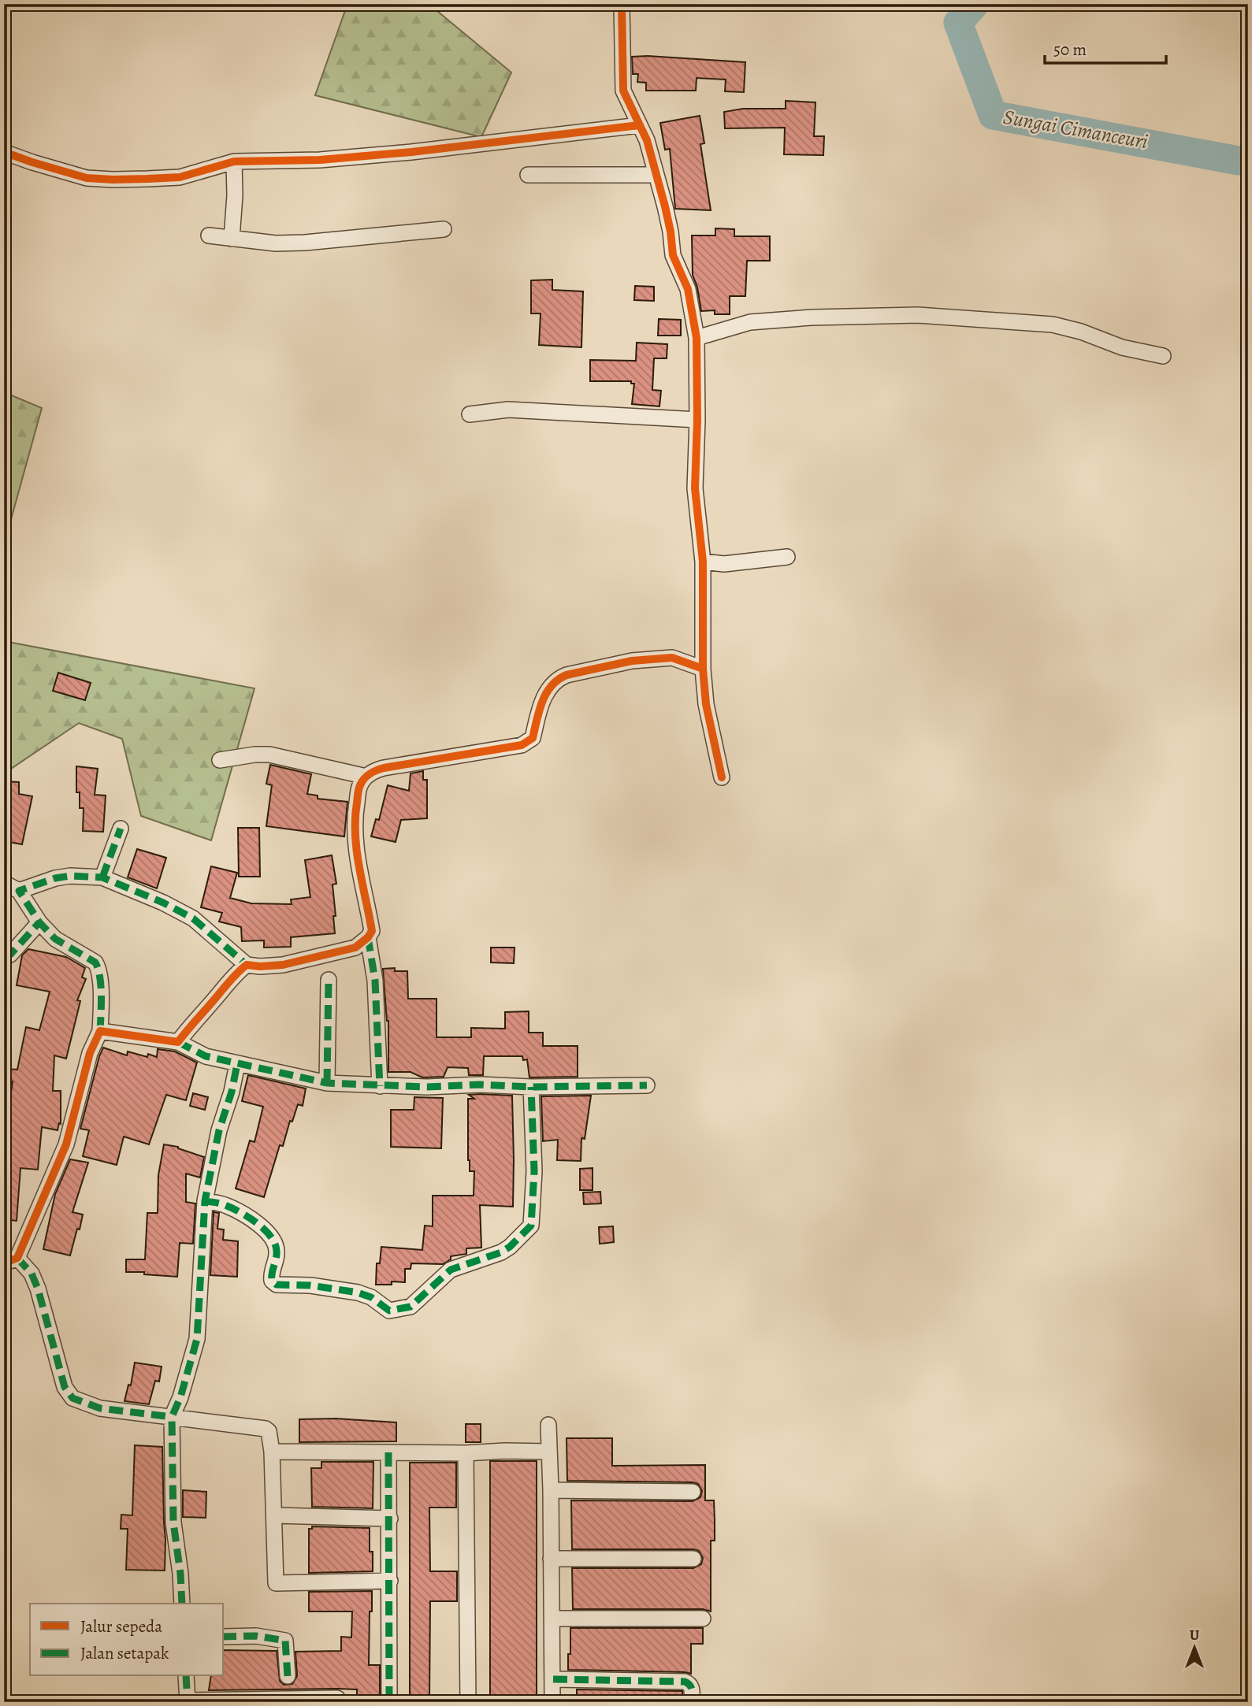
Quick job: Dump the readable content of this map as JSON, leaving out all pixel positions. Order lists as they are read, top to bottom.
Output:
{
  "water": ["Sungai Cimanceuri"],
  "legend": ["Jalur sepeda", "Jalan setapak"],
  "scale_bar": "50 m",
  "north": "top"
}
